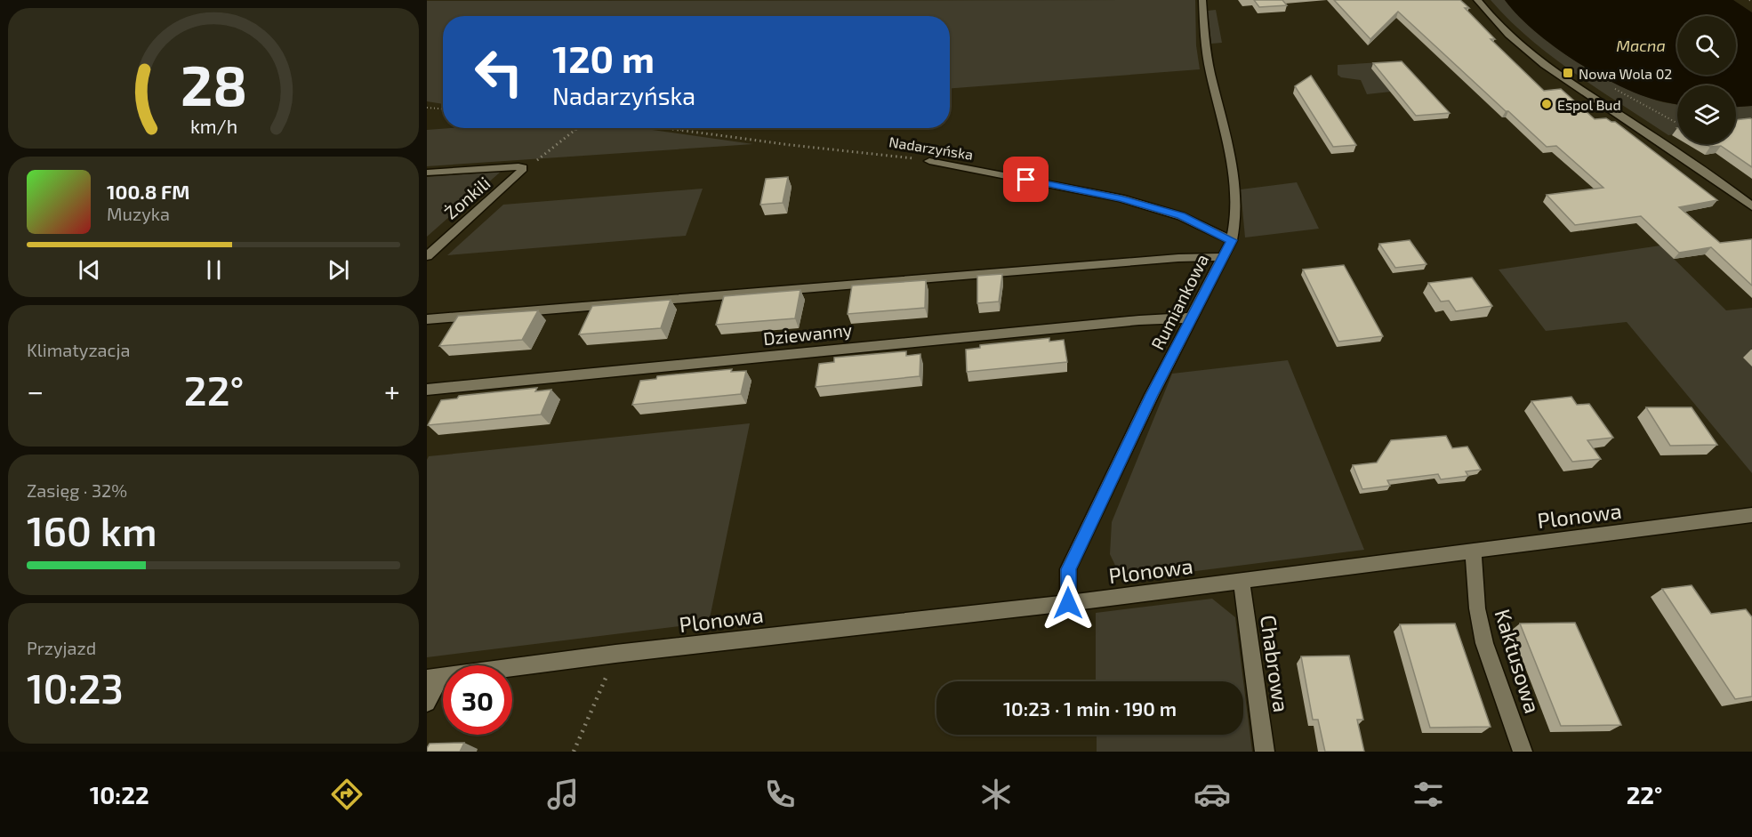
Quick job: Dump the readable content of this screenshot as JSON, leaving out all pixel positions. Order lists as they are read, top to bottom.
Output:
{
  "streets": {
    "street": [
      "Nadarzyńska",
      "Żonkili",
      "Rumiankowa",
      "Dziewanny",
      "Plonowa",
      "Kaktusowa",
      "Chabrowa"
    ]
  },
  "crossings": [
    ["Nadarzyńska", "Rumiankowa"],
    ["Rumiankowa", "Dziewanny"],
    ["Rumiankowa", "Plonowa"],
    ["Plonowa", "Kaktusowa"],
    ["Plonowa", "Chabrowa"]
  ],
  "water": ["Macna"],
  "places": {
    "transit": ["Nowa Wola 02"],
    "other": ["Espol Bud"]
  },
  "page": {
    "turn": ["120 m", "Nadarzyńska"],
    "song": ["100.8 FM", "Muzyka"],
    "tile": [
      "Klimatyzacja",
      ["Zasięg · 32%", "160 km"],
      ["Przyjazd", "10:23"]
    ],
    "heat": ["−", "22°", "+"],
    "limit": "30",
    "trip": "10:23 · 1 min · 190 m",
    "tabs": ["10:22", "22°"],
    "gauge": ["28", "km/h"]
  }
}
